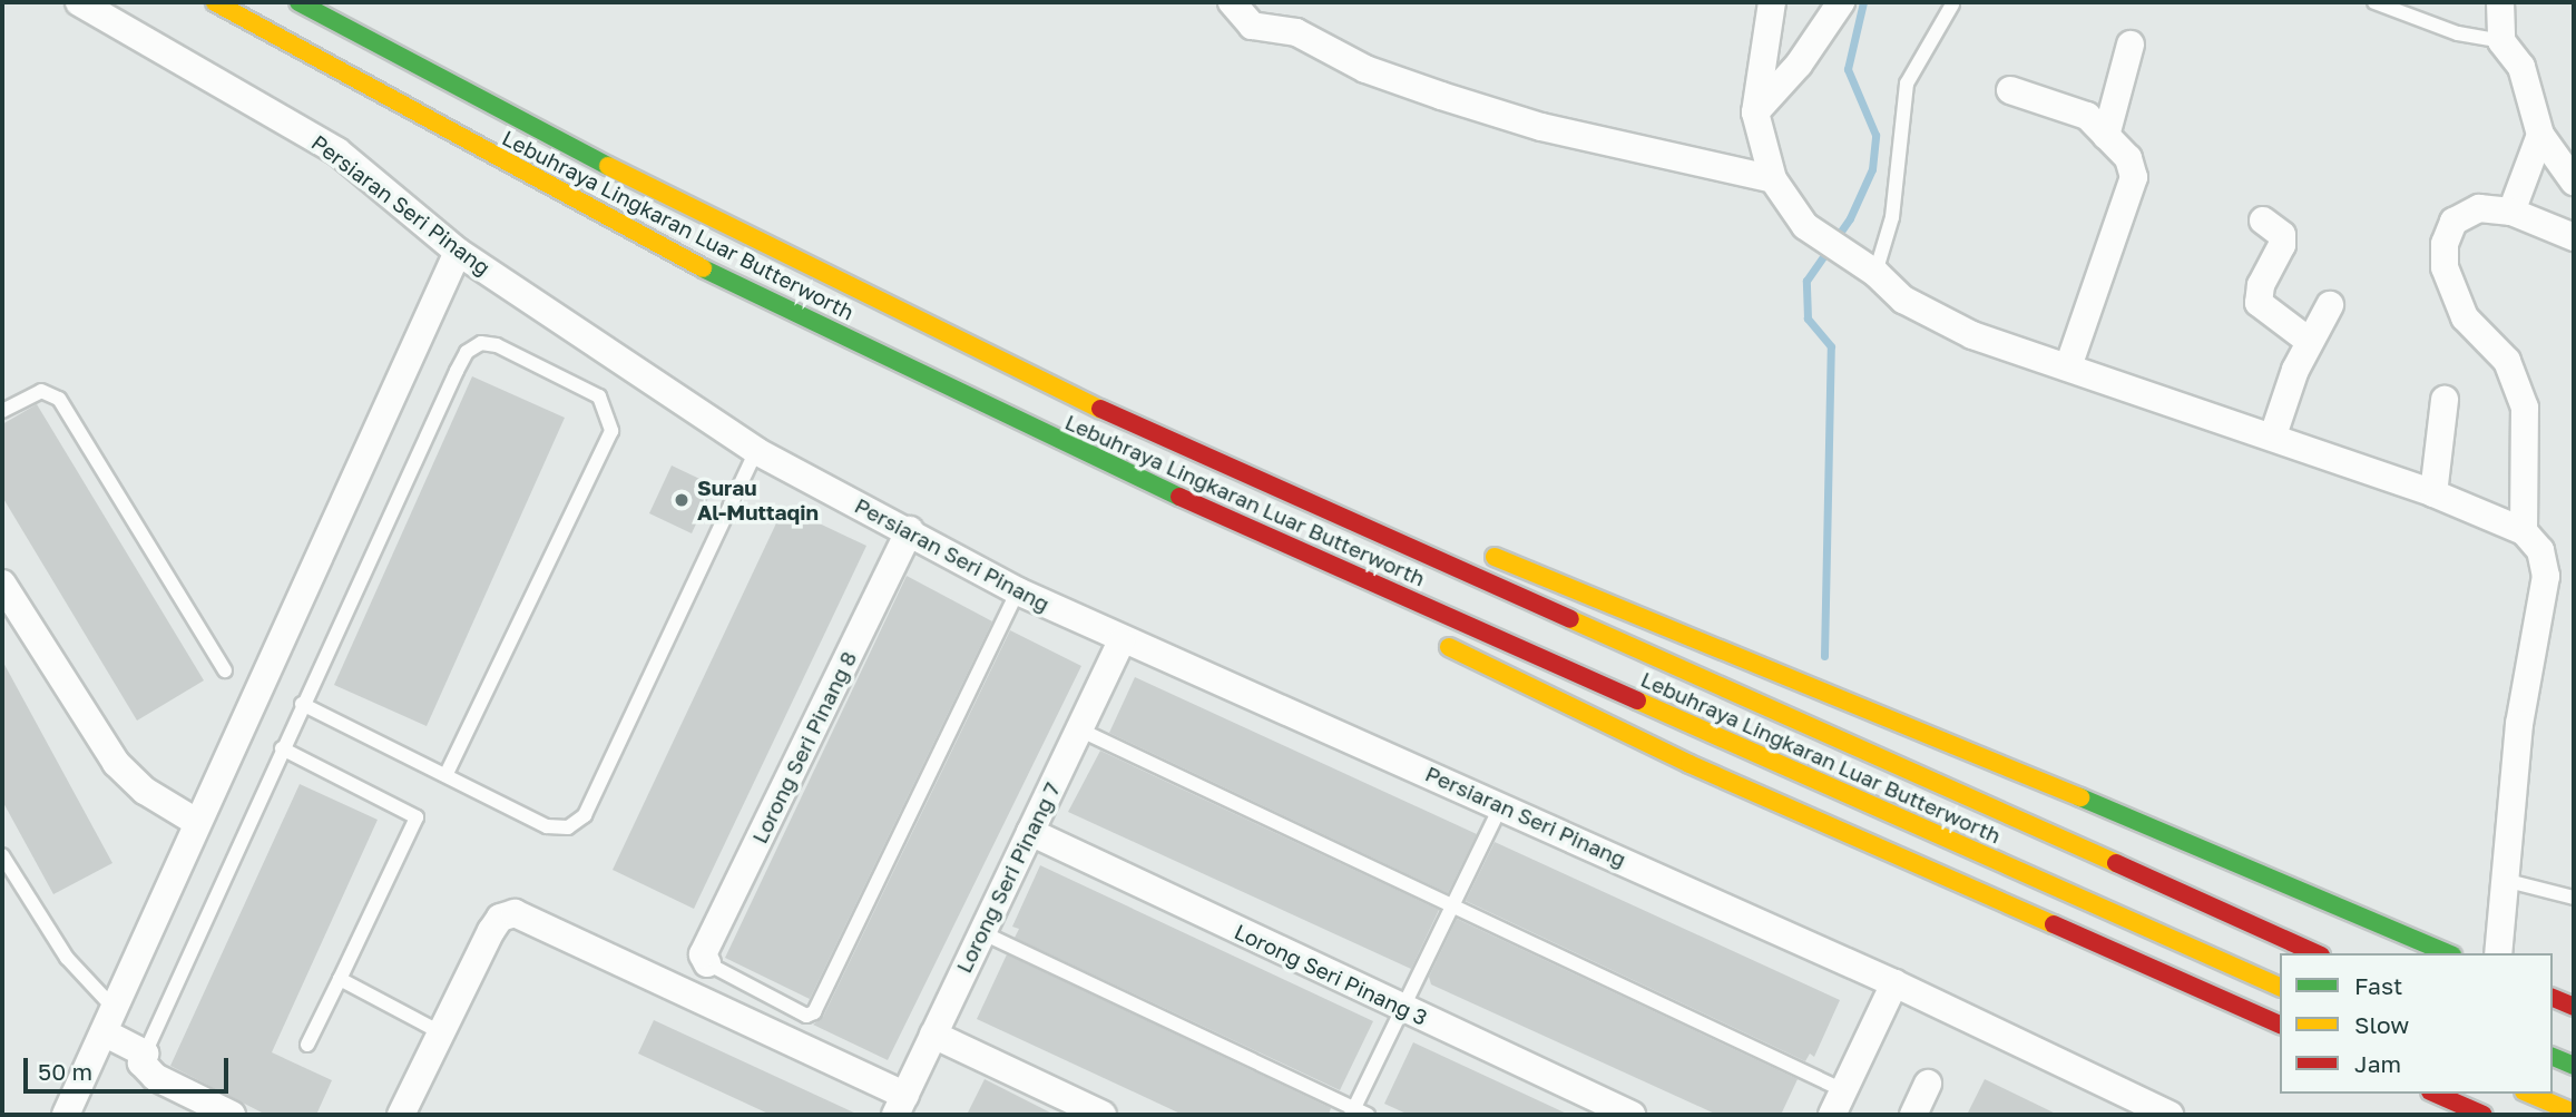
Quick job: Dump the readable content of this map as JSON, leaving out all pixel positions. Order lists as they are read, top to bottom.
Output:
{
  "streets": {
    "highway": ["Lebuhraya Lingkaran Luar Butterworth"],
    "street": [
      "Persiaran Seri Pinang",
      "Lorong Seri Pinang 8",
      "Lorong Seri Pinang 7",
      "Lorong Seri Pinang 3"
    ]
  },
  "crossings": [
    ["Persiaran Seri Pinang", "Lorong Seri Pinang 8"],
    ["Persiaran Seri Pinang", "Lorong Seri Pinang 7"],
    ["Lorong Seri Pinang 7", "Lorong Seri Pinang 3"]
  ],
  "places": ["Surau Al-Muttaqin"],
  "legend": ["Fast", "Slow", "Jam"],
  "scale_bar": "50 m"
}
